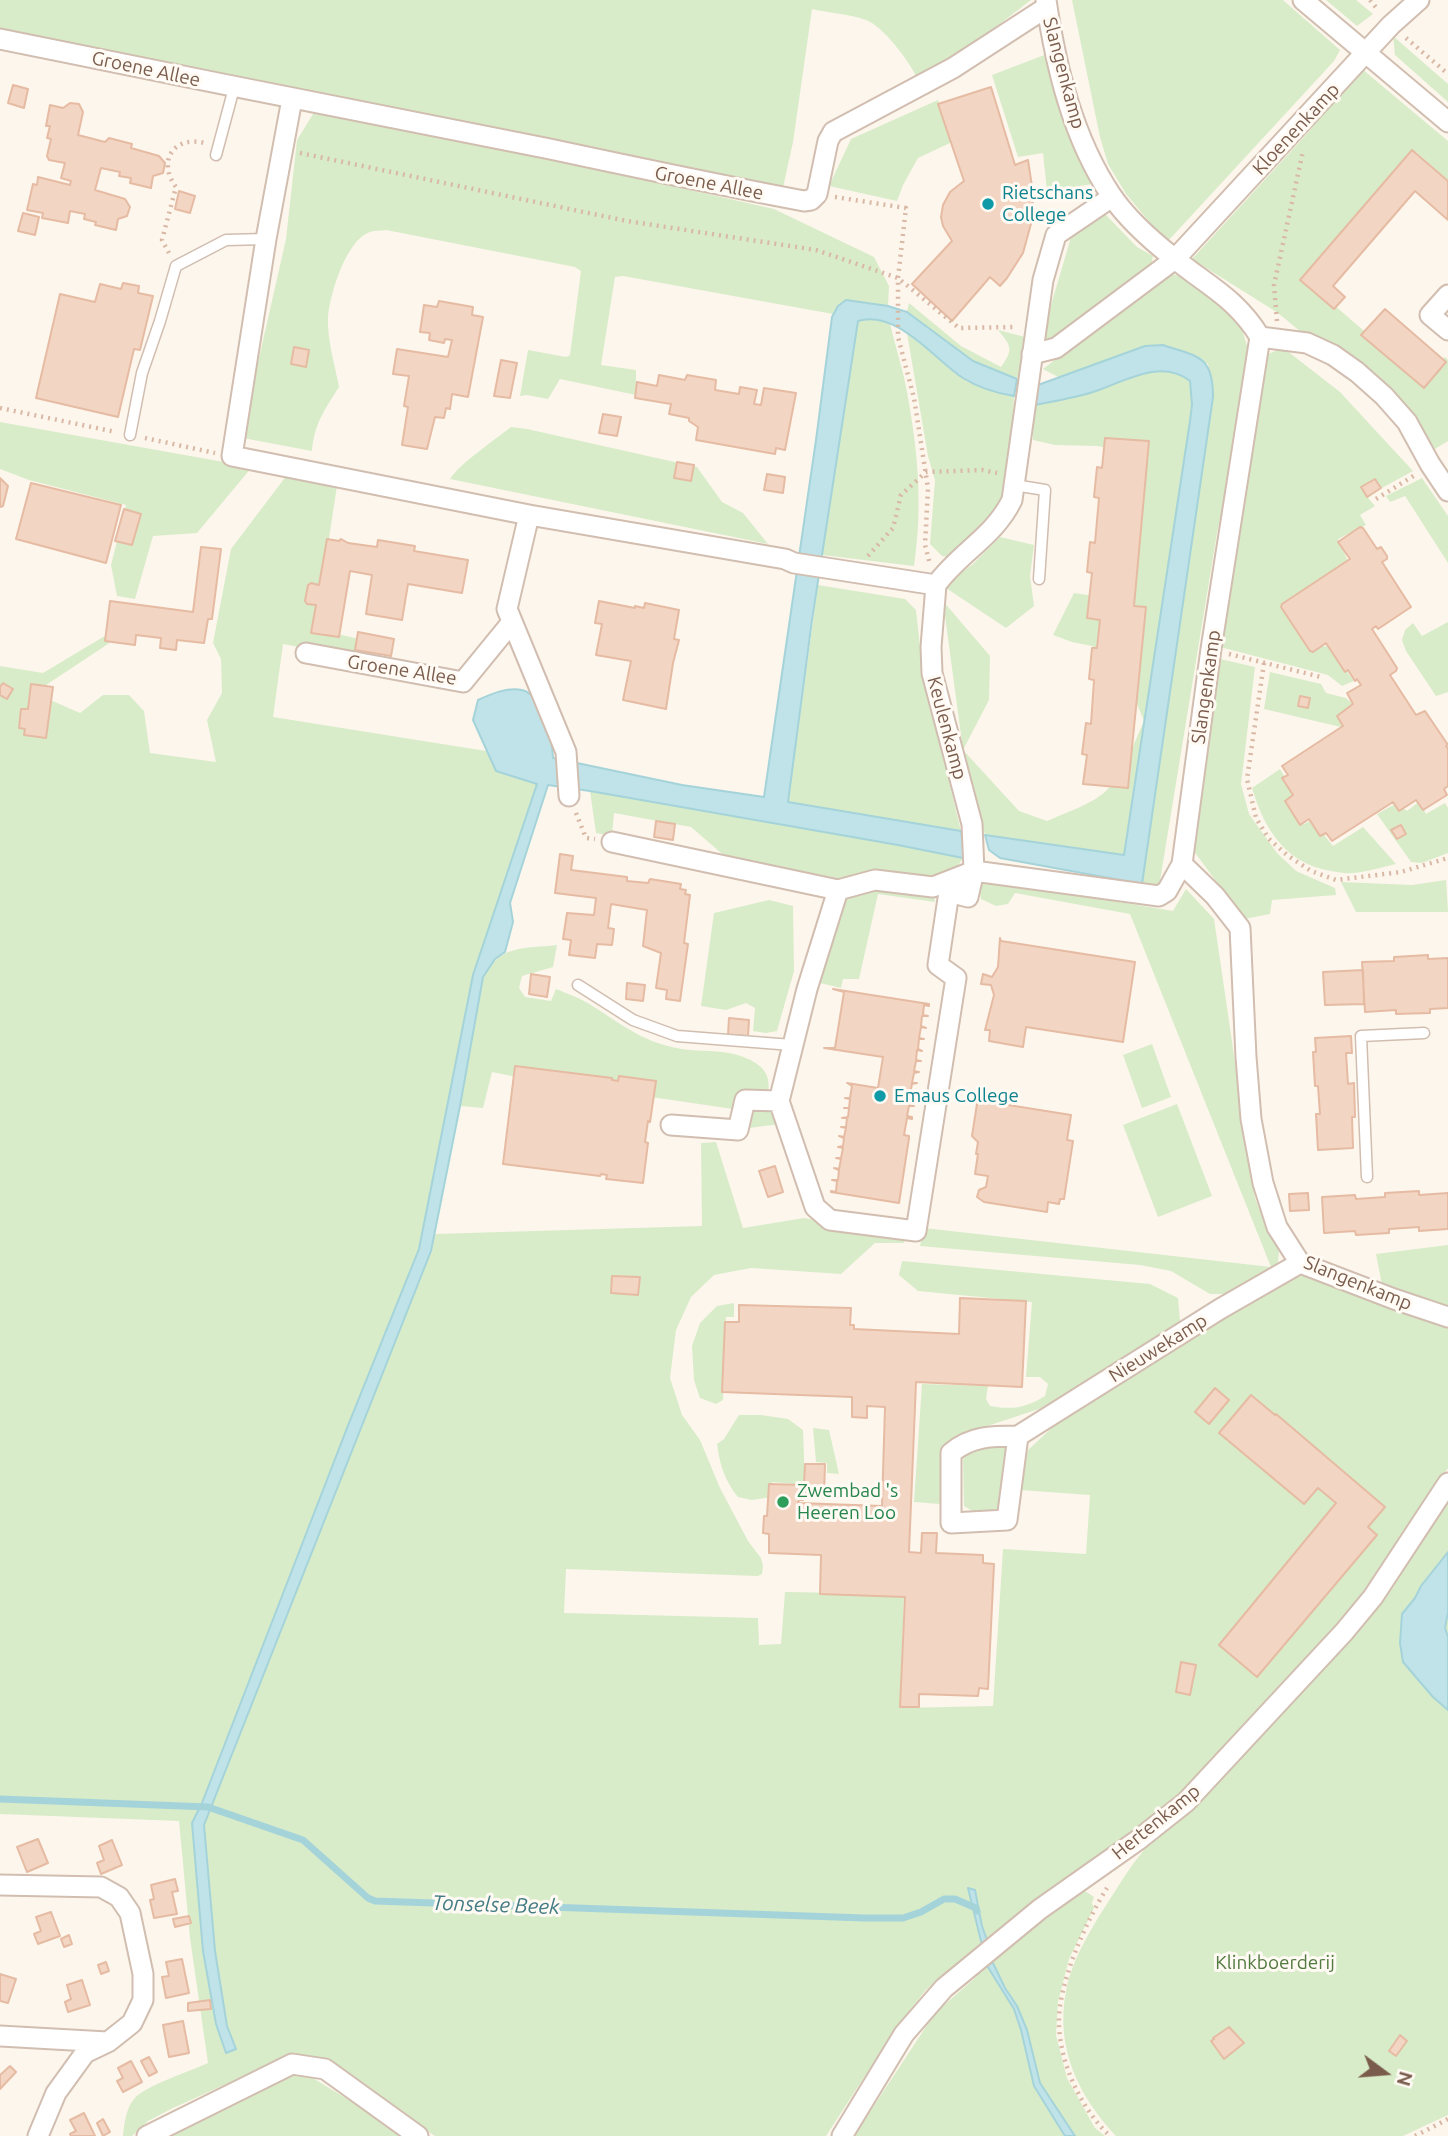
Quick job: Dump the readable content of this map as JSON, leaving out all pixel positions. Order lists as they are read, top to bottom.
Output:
{
  "streets": {
    "street": [
      "Groene Allee",
      "Slangenkamp",
      "Kloenenkamp",
      "Keulenkamp",
      "Nieuwekamp",
      "Hertenkamp"
    ]
  },
  "crossings": [
    ["Slangenkamp", "Kloenenkamp"],
    ["Slangenkamp", "Nieuwekamp"]
  ],
  "water": ["Tonselse Beek"],
  "parks": ["Klinkboerderij"],
  "places": ["Rietschans College", "Emaus College", "Zwembad 's Heeren Loo"],
  "north": "right"
}
